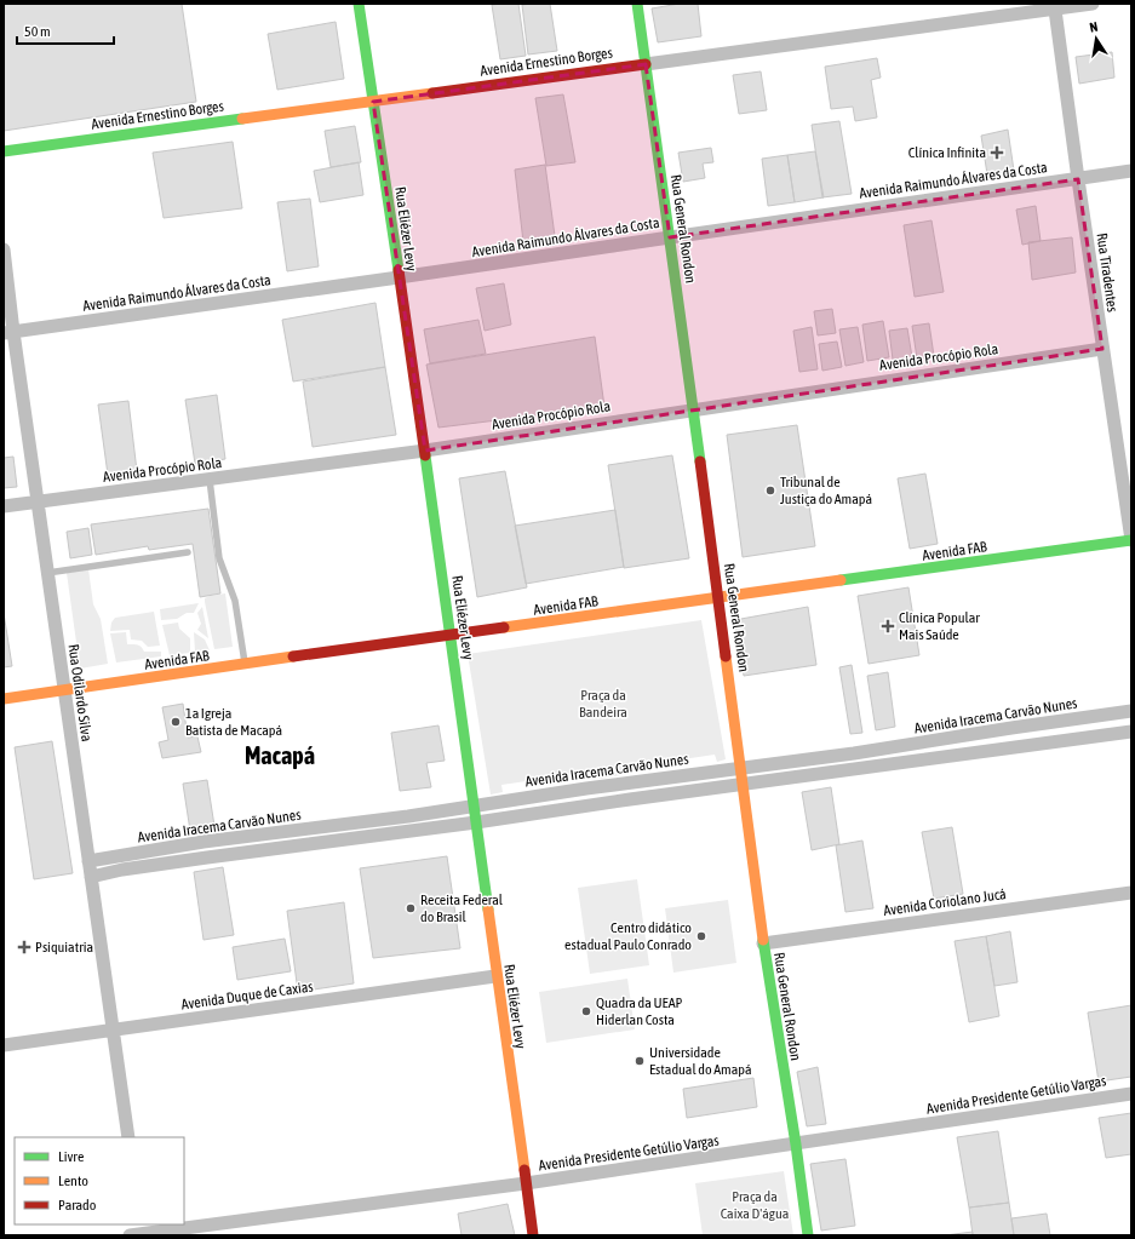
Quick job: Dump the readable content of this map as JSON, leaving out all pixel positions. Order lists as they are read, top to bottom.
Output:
{
  "streets": {
    "main road": [
      "Avenida Ernestino Borges",
      "Rua Eliézer Levy",
      "Rua General Rondon",
      "Avenida FAB"
    ],
    "street": [
      "Avenida Raimundo Álvares da Costa",
      "Rua Tiradentes",
      "Avenida Procópio Rola",
      "Rua Odilardo Silva",
      "Avenida Iracema Carvão Nunes",
      "Avenida Coriolano Jucá",
      "Avenida Duque de Caxias",
      "Avenida Presidente Getúlio Vargas"
    ]
  },
  "crossings": [
    ["Avenida Ernestino Borges", "Rua Eliézer Levy"],
    ["Avenida Ernestino Borges", "Rua General Rondon"],
    ["Avenida Ernestino Borges", "Rua Tiradentes"],
    ["Avenida Raimundo Álvares da Costa", "Rua Eliézer Levy"],
    ["Avenida Raimundo Álvares da Costa", "Rua General Rondon"],
    ["Avenida Raimundo Álvares da Costa", "Rua Tiradentes"],
    ["Avenida Raimundo Álvares da Costa", "Rua Odilardo Silva"],
    ["Rua Eliézer Levy", "Avenida Procópio Rola"],
    ["Rua Eliézer Levy", "Avenida FAB"],
    ["Rua Eliézer Levy", "Avenida Iracema Carvão Nunes"],
    ["Rua Eliézer Levy", "Avenida Duque de Caxias"],
    ["Rua Eliézer Levy", "Avenida Presidente Getúlio Vargas"],
    ["Rua General Rondon", "Avenida Procópio Rola"],
    ["Rua General Rondon", "Avenida FAB"],
    ["Rua General Rondon", "Avenida Iracema Carvão Nunes"],
    ["Rua General Rondon", "Avenida Coriolano Jucá"],
    ["Rua General Rondon", "Avenida Presidente Getúlio Vargas"],
    ["Rua Tiradentes", "Avenida Procópio Rola"],
    ["Rua Tiradentes", "Avenida FAB"],
    ["Avenida Procópio Rola", "Rua Odilardo Silva"],
    ["Avenida FAB", "Rua Odilardo Silva"],
    ["Rua Odilardo Silva", "Avenida Iracema Carvão Nunes"],
    ["Rua Odilardo Silva", "Avenida Duque de Caxias"]
  ],
  "districts": ["Macapá"],
  "parks": ["Praça da Bandeira", "Praça da Caixa D'água"],
  "places": {
    "health": ["Clínica Infinita", "Clínica Popular Mais Saúde", "Psiquiatria"],
    "other": [
      "Tribunal de Justiça do Amapá",
      "1a Igreja Batista de Macapá",
      "Receita Federal do Brasil",
      "Centro didático estadual Paulo Conrado",
      "Quadra da UEAP Hiderlan Costa",
      "Universidade Estadual do Amapá"
    ]
  },
  "legend": ["Livre", "Lento", "Parado"],
  "scale_bar": "50 m",
  "north": "top"
}
